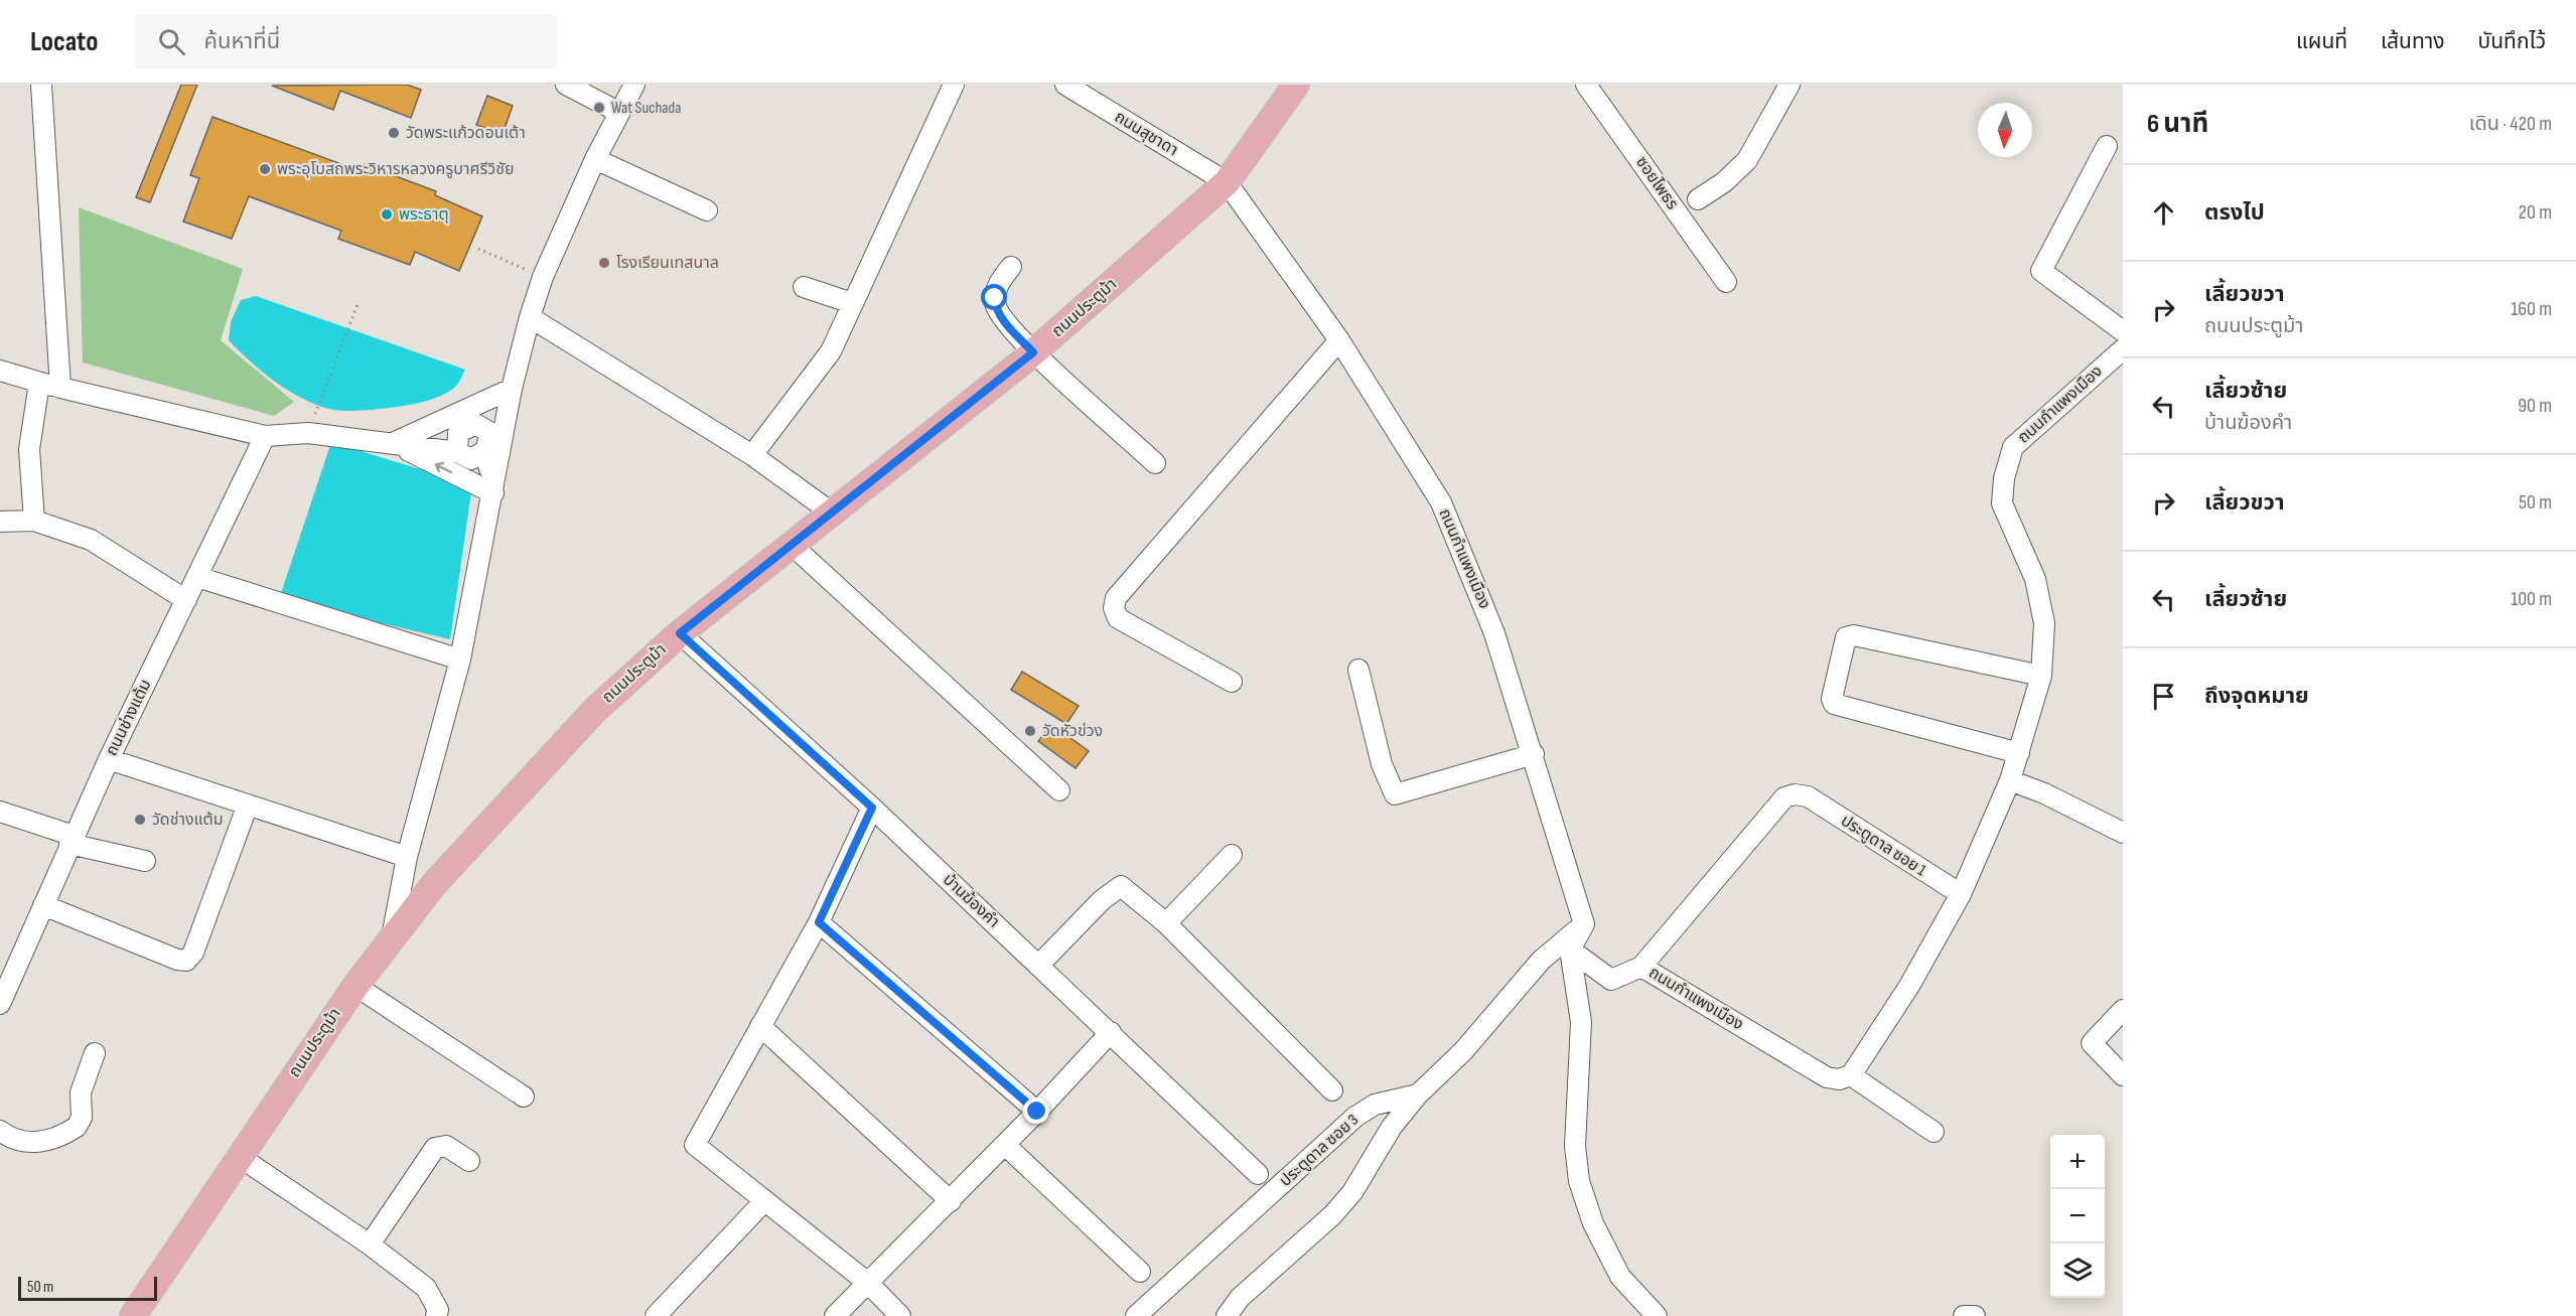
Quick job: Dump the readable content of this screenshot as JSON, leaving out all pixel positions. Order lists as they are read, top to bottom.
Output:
{
  "streets": {
    "main road": ["ถนนประตูม้า"],
    "street": [
      "ถนนสุชาดา",
      "ซอยไพธร",
      "ถนนกำแพงเมือง",
      "ถนนช่างแต้ม",
      "ประตูดาล ซอย 1",
      "บ้านฆ้องคำ",
      "ประตูดาล ซอย 3"
    ]
  },
  "crossings": [
    ["ถนนสุชาดา", "ถนนประตูม้า"],
    ["ถนนสุชาดา", "ถนนกำแพงเมือง"],
    ["ถนนประตูม้า", "ถนนกำแพงเมือง"],
    ["ถนนประตูม้า", "บ้านฆ้องคำ"],
    ["ถนนกำแพงเมือง", "ประตูดาล ซอย 1"]
  ],
  "places": [
    "Wat Suchada",
    "วัดพระแก้วดอนเต้า",
    "พระอุโบสถพระวิหารหลวงครูบาศรีวิชัย",
    "พระธาตุ",
    "โรงเรียนเทสนาล",
    "วัดหัวข่วง",
    "วัดช่างแต้ม"
  ],
  "scale_bar": "50 m",
  "north": "bottom",
  "page": {
    "header": "Locato",
    "search": "ค้นหาที่นี่",
    "nav": ["แผนที่", "เส้นทาง", "บันทึกไว้"],
    "heading": ["6 นาที", "เดิน · 420 m"],
    "list": [
      ["ตรงไป", "20 m"],
      ["เลี้ยวขวา", "ถนนประตูม้า", "160 m"],
      ["เลี้ยวซ้าย", "บ้านฆ้องคำ", "90 m"],
      ["เลี้ยวขวา", "50 m"],
      ["เลี้ยวซ้าย", "100 m"],
      "ถึงจุดหมาย"
    ],
    "map_buttons": ["+", "−"],
    "scale": "50 m"
  }
}
